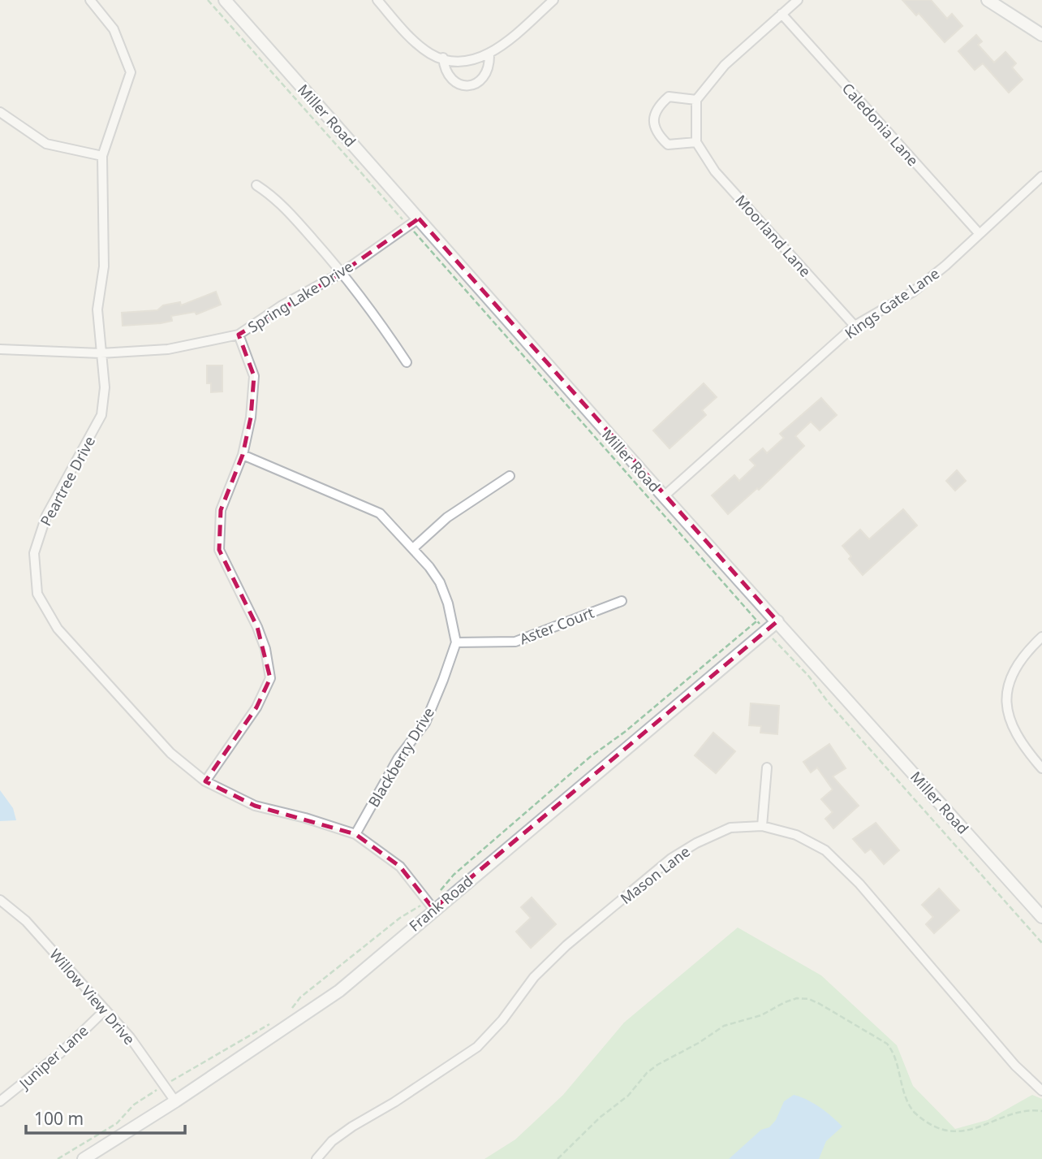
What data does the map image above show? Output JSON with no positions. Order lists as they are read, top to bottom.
{
  "streets": {
    "street": [
      "Miller Road",
      "Caledonia Lane",
      "Moorland Lane",
      "Spring Lake Drive",
      "Kings Gate Lane",
      "Peartree Drive",
      "Aster Court",
      "Blackberry Drive",
      "Mason Lane",
      "Frank Road",
      "Willow View Drive",
      "Juniper Lane"
    ]
  },
  "crossings": [
    ["Miller Road", "Spring Lake Drive"],
    ["Miller Road", "Kings Gate Lane"],
    ["Miller Road", "Frank Road"],
    ["Caledonia Lane", "Kings Gate Lane"],
    ["Moorland Lane", "Kings Gate Lane"],
    ["Spring Lake Drive", "Peartree Drive"],
    ["Peartree Drive", "Blackberry Drive"],
    ["Peartree Drive", "Frank Road"],
    ["Aster Court", "Blackberry Drive"],
    ["Frank Road", "Willow View Drive"],
    ["Willow View Drive", "Juniper Lane"]
  ],
  "scale_bar": "100 m"
}
